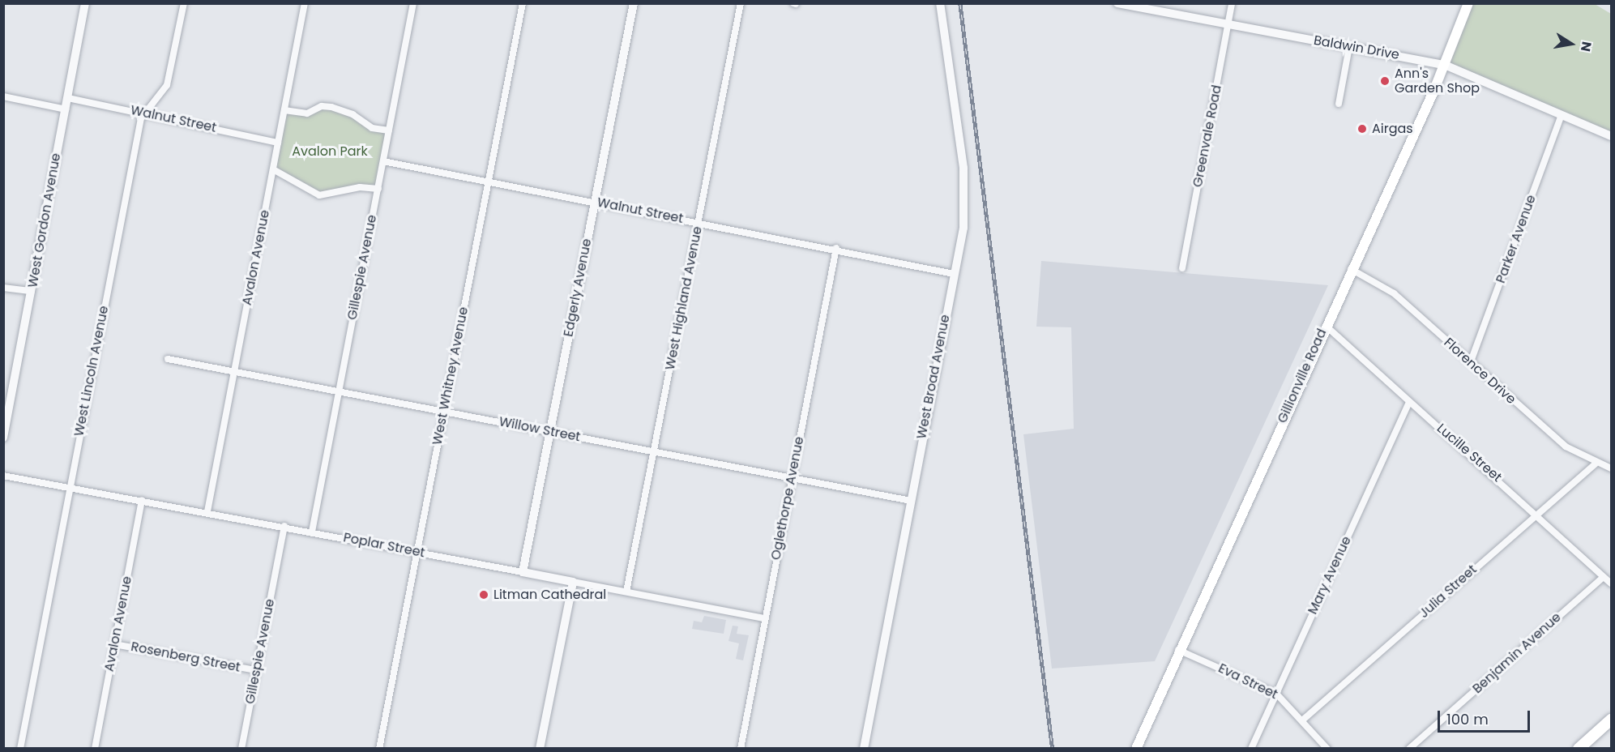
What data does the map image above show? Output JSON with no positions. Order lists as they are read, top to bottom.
{
  "streets": {
    "main road": ["Gillionville Road"],
    "street": [
      "Baldwin Drive",
      "Walnut Street",
      "Greenvale Road",
      "West Gordon Avenue",
      "Parker Avenue",
      "Avalon Avenue",
      "Gillespie Avenue",
      "Edgerly Avenue",
      "West Highland Avenue",
      "West Lincoln Avenue",
      "Florence Drive",
      "West Whitney Avenue",
      "West Broad Avenue",
      "Willow Street",
      "Lucille Street",
      "Oglethorpe Avenue",
      "Poplar Street",
      "Mary Avenue",
      "Julia Street",
      "Benjamin Avenue",
      "Rosenberg Street",
      "Eva Street"
    ]
  },
  "crossings": [
    ["Baldwin Drive", "Greenvale Road"],
    ["Baldwin Drive", "Parker Avenue"],
    ["Baldwin Drive", "Gillionville Road"],
    ["Walnut Street", "West Gordon Avenue"],
    ["Walnut Street", "Avalon Avenue"],
    ["Walnut Street", "Gillespie Avenue"],
    ["Walnut Street", "Edgerly Avenue"],
    ["Walnut Street", "West Highland Avenue"],
    ["Walnut Street", "West Lincoln Avenue"],
    ["Walnut Street", "West Whitney Avenue"],
    ["Walnut Street", "West Broad Avenue"],
    ["Walnut Street", "Oglethorpe Avenue"],
    ["Parker Avenue", "Florence Drive"],
    ["Avalon Avenue", "Willow Street"],
    ["Avalon Avenue", "Poplar Street"],
    ["Avalon Avenue", "Rosenberg Street"],
    ["Gillespie Avenue", "Willow Street"],
    ["Gillespie Avenue", "Poplar Street"],
    ["Gillespie Avenue", "Rosenberg Street"],
    ["Edgerly Avenue", "Willow Street"],
    ["Edgerly Avenue", "Poplar Street"],
    ["West Highland Avenue", "Willow Street"],
    ["West Highland Avenue", "Poplar Street"],
    ["West Lincoln Avenue", "Poplar Street"],
    ["Florence Drive", "Gillionville Road"],
    ["Florence Drive", "Julia Street"],
    ["West Whitney Avenue", "Willow Street"],
    ["West Whitney Avenue", "Poplar Street"],
    ["Gillionville Road", "Lucille Street"],
    ["Gillionville Road", "Eva Street"],
    ["West Broad Avenue", "Willow Street"],
    ["Willow Street", "Oglethorpe Avenue"],
    ["Lucille Street", "Mary Avenue"],
    ["Lucille Street", "Julia Street"],
    ["Lucille Street", "Benjamin Avenue"],
    ["Oglethorpe Avenue", "Poplar Street"],
    ["Mary Avenue", "Eva Street"],
    ["Julia Street", "Eva Street"]
  ],
  "parks": ["Avalon Park"],
  "places": ["Ann's Garden Shop", "Airgas", "Litman Cathedral"],
  "scale_bar": "100 m",
  "north": "right"
}
